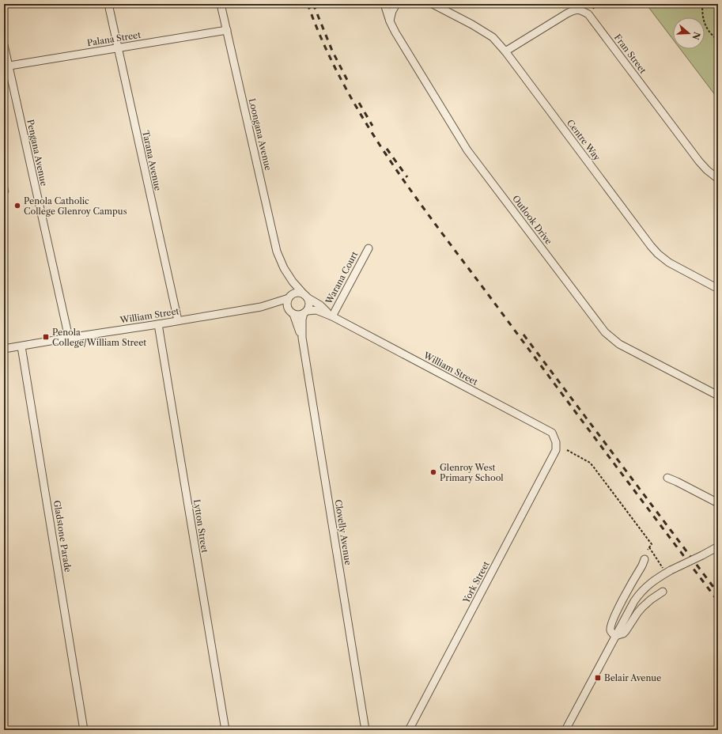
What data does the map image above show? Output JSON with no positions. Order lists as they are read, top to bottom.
{
  "streets": {
    "street": [
      "Palana Street",
      "Fran Street",
      "Loongana Avenue",
      "Centre Way",
      "Pengana Avenue",
      "Tarana Avenue",
      "Outlook Drive",
      "Warana Court",
      "William Street",
      "Lytton Street",
      "Clovelly Avenue",
      "Gladstone Parade",
      "York Street"
    ]
  },
  "crossings": [
    ["Palana Street", "Loongana Avenue"],
    ["Palana Street", "Pengana Avenue"],
    ["Palana Street", "Tarana Avenue"],
    ["Fran Street", "Centre Way"],
    ["Loongana Avenue", "William Street"],
    ["Loongana Avenue", "Clovelly Avenue"],
    ["Pengana Avenue", "William Street"],
    ["Tarana Avenue", "William Street"],
    ["Warana Court", "William Street"],
    ["William Street", "Lytton Street"],
    ["William Street", "Clovelly Avenue"],
    ["William Street", "Gladstone Parade"],
    ["William Street", "York Street"]
  ],
  "places": {
    "other": ["Penola Catholic College Glenroy Campus", "Glenroy West Primary School"],
    "transit": ["Penola College/William Street", "Belair Avenue"]
  },
  "north": "right"
}
